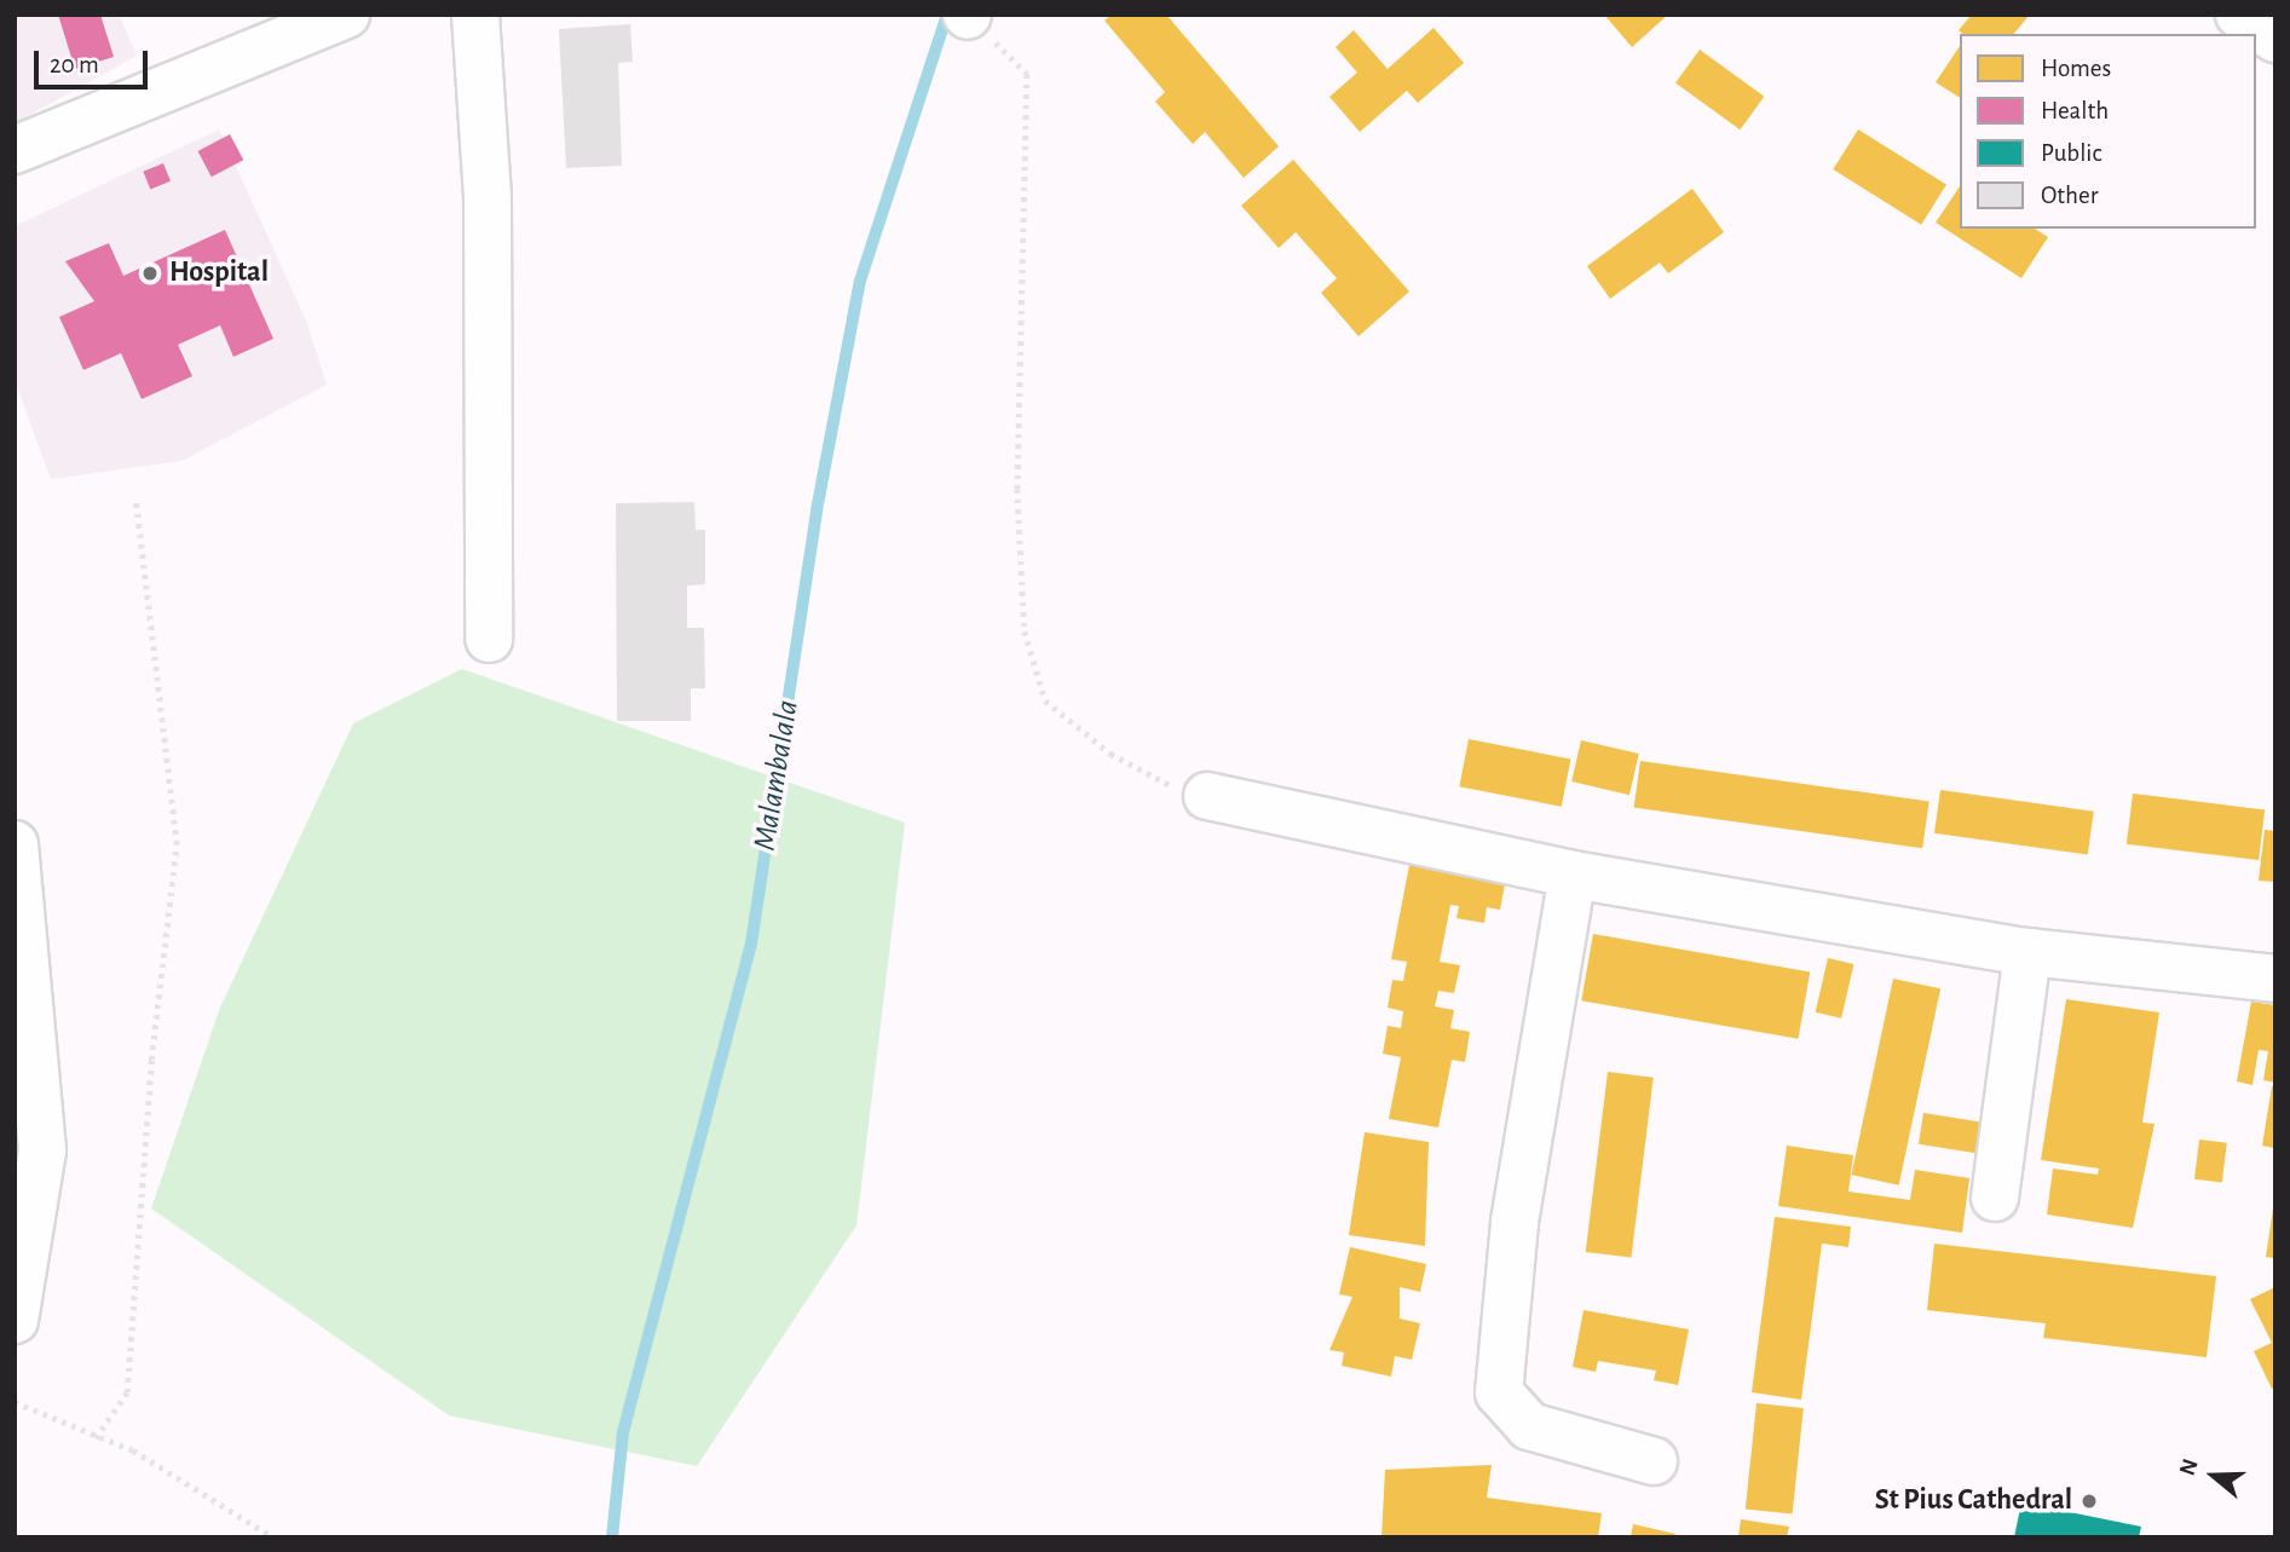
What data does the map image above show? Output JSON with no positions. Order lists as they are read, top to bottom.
{
  "water": ["Malambalala"],
  "places": ["Hospital", "St Pius Cathedral"],
  "legend": [
    "Homes",
    "Health",
    "Public",
    "Other"
  ],
  "scale_bar": "20 m",
  "north": "left"
}
